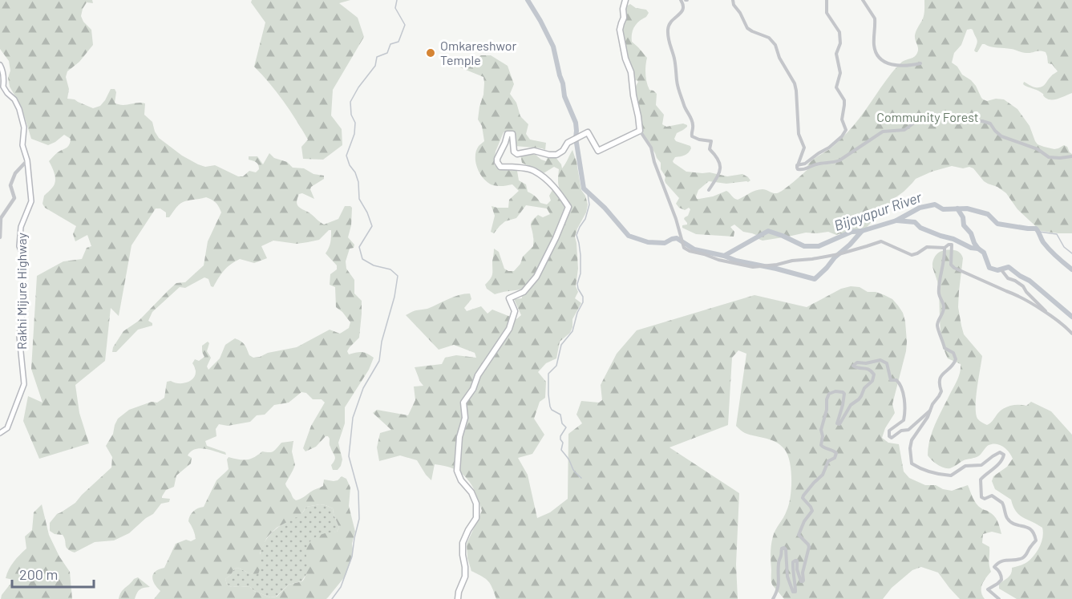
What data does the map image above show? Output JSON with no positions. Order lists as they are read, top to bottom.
{
  "streets": {
    "main road": ["Rakhi Mijure Highway"]
  },
  "water": ["Bijayapur River"],
  "parks": ["Community Forest"],
  "places": ["Omkareshwor Temple"],
  "scale_bar": "200 m"
}
